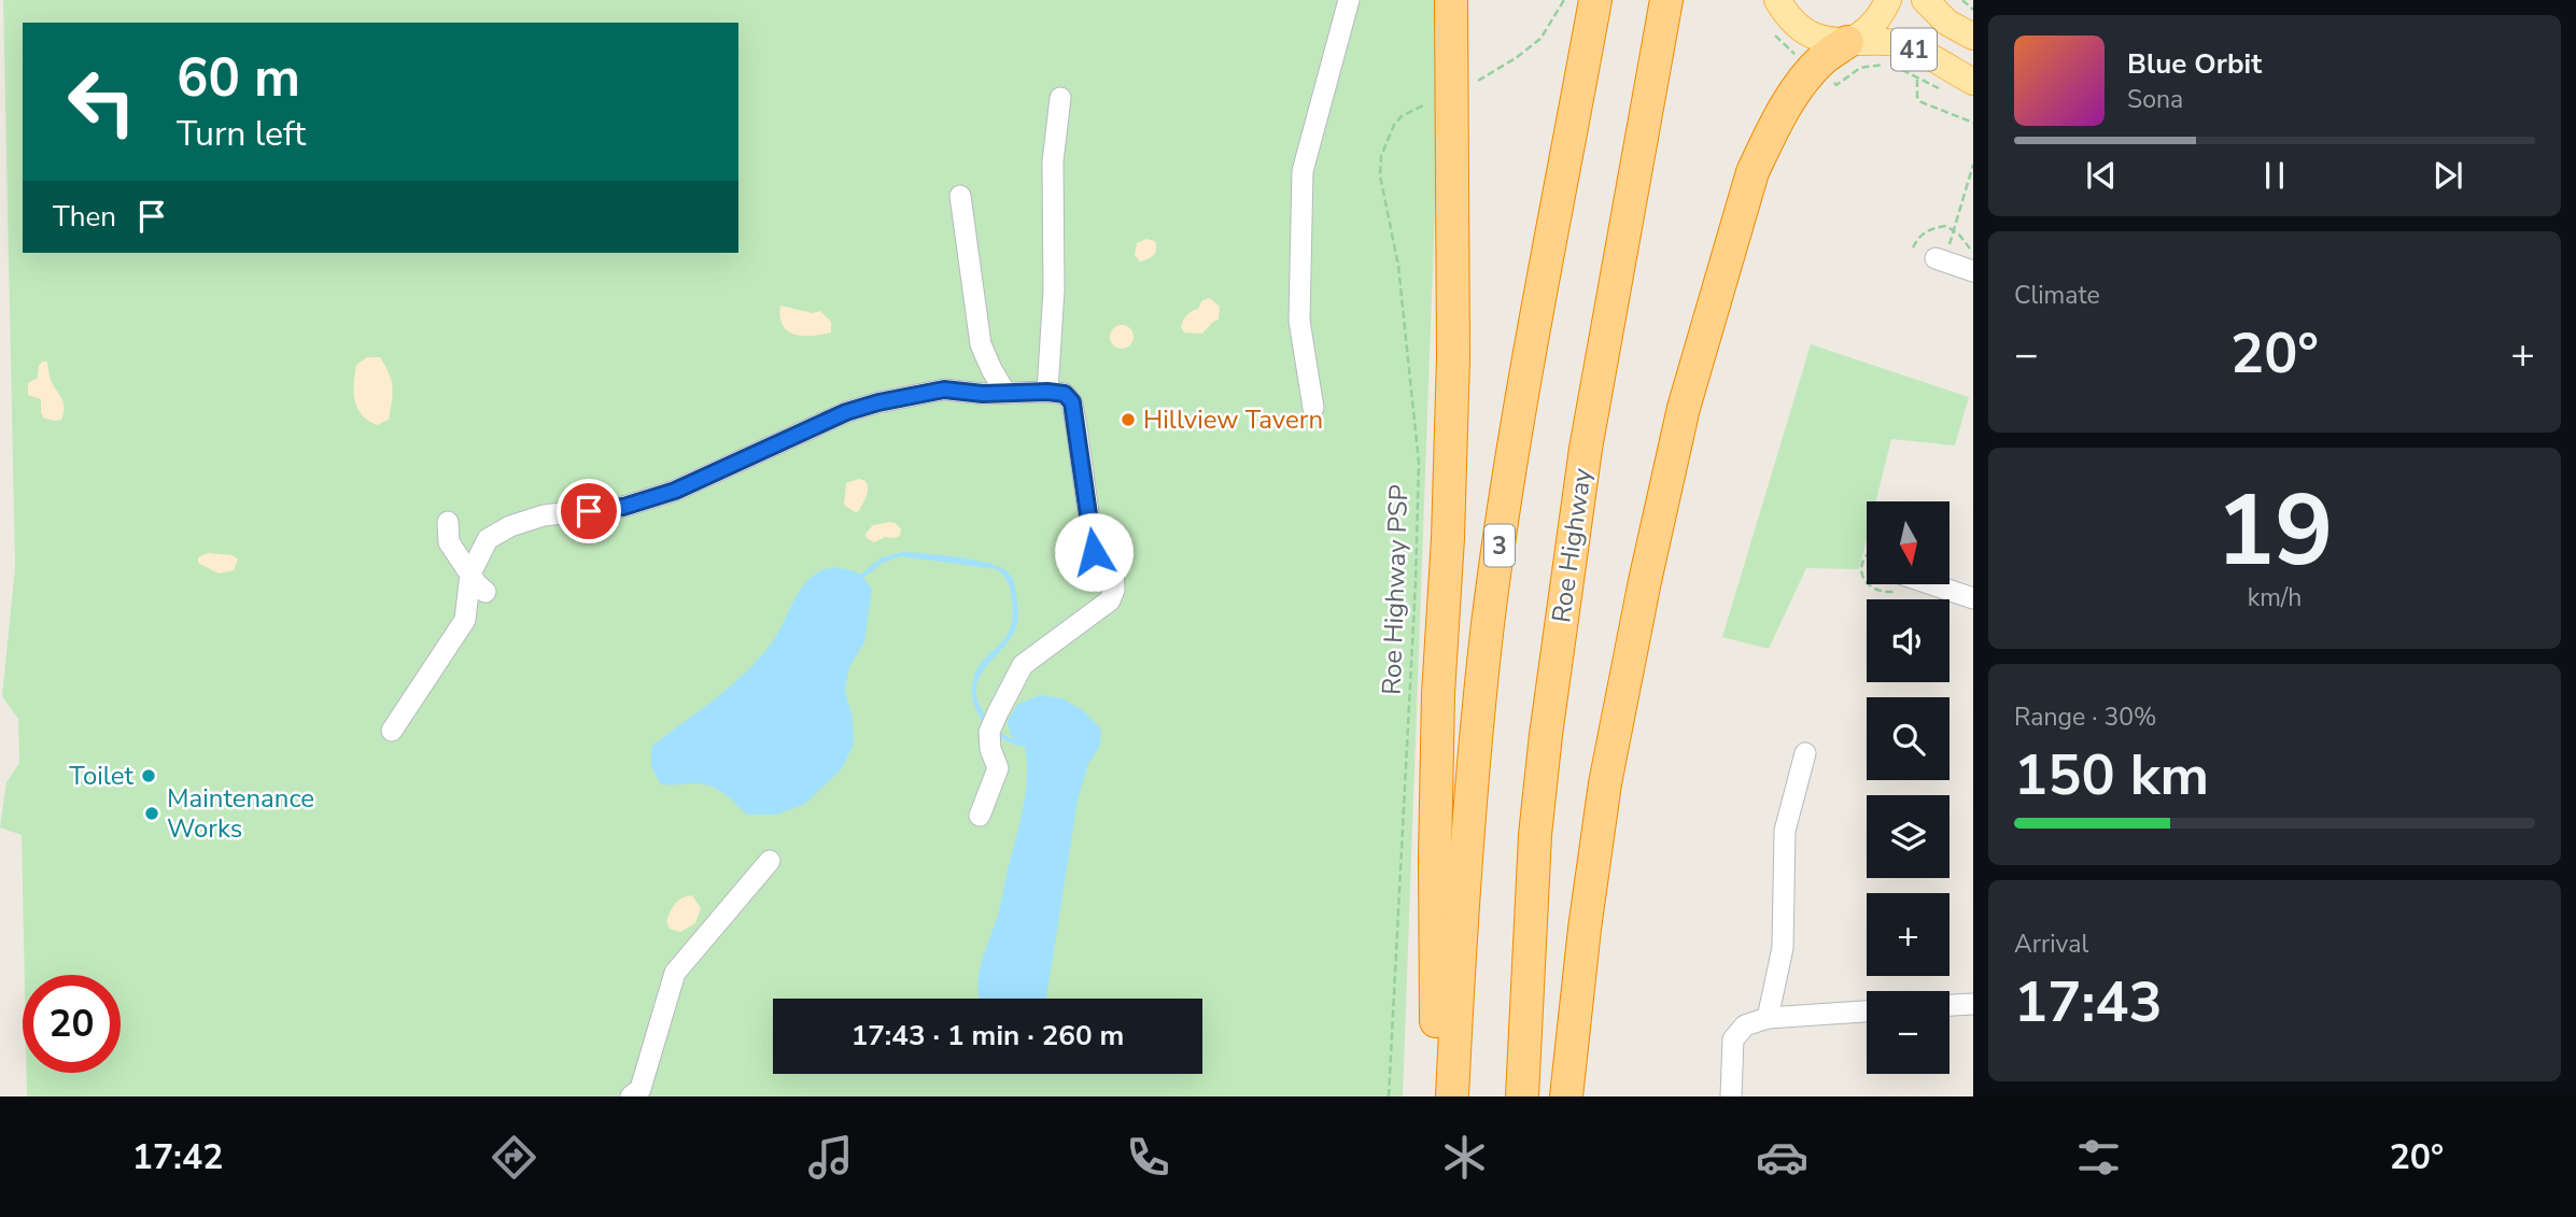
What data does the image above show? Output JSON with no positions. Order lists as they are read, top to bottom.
{
  "streets": {
    "highway": ["3", "Roe Highway"],
    "main road": ["41"],
    "path": ["Roe Highway PSP"]
  },
  "places": ["Hillview Tavern", "Toilet", "Maintenance Works"],
  "north": "bottom",
  "page": {
    "turn": ["60 m", "Turn left"],
    "song": ["Blue Orbit", "Sona"],
    "then": "Then",
    "tile": [
      "Climate",
      ["19", "km/h"],
      ["Range · 30%", "150 km"],
      ["Arrival", "17:43"]
    ],
    "heat": ["−", "20°", "+"],
    "map_buttons": ["+", "−"],
    "limit": "20",
    "trip": "17:43 · 1 min · 260 m",
    "tabs": ["17:42", "20°"]
  }
}
